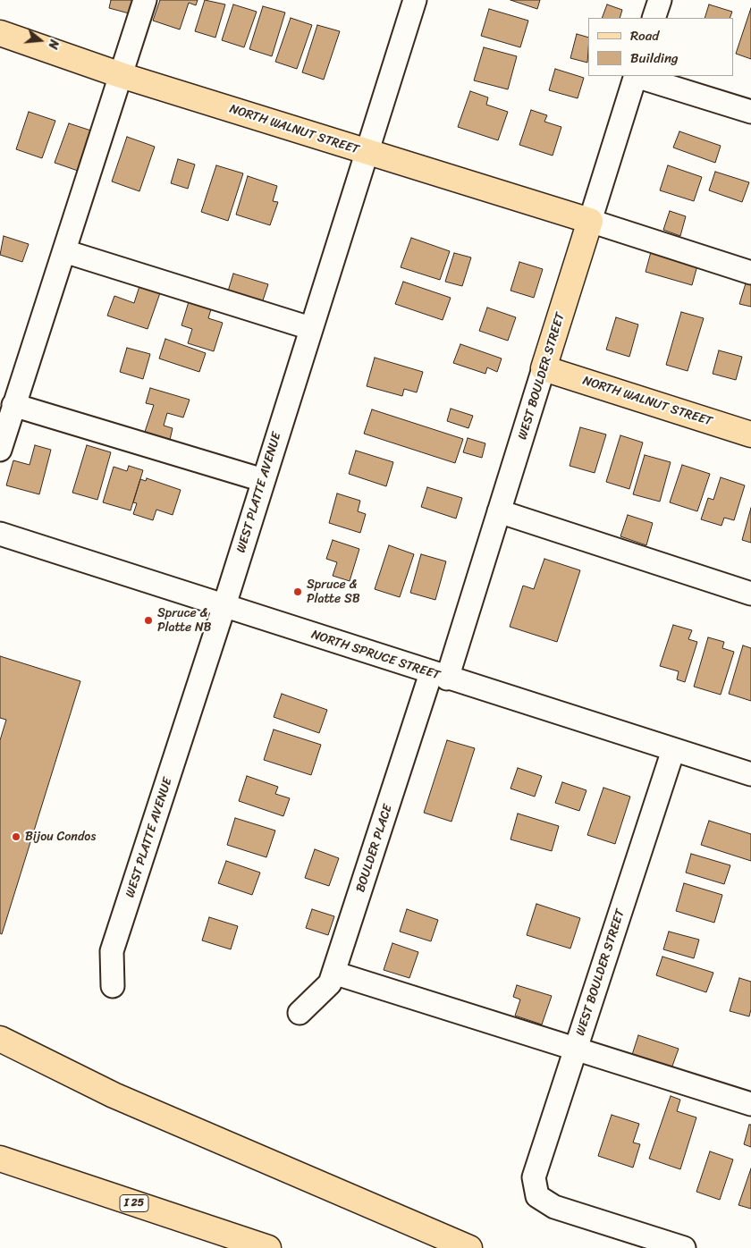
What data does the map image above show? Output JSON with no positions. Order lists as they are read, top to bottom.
{
  "streets": {
    "main road": ["NORTH WALNUT STREET", "WEST BOULDER STREET", "I 25"],
    "street": ["WEST PLATTE AVENUE", "NORTH SPRUCE STREET", "BOULDER PLACE"]
  },
  "crossings": [
    ["NORTH WALNUT STREET", "WEST BOULDER STREET"],
    ["NORTH WALNUT STREET", "WEST PLATTE AVENUE"],
    ["WEST BOULDER STREET", "NORTH SPRUCE STREET"],
    ["WEST BOULDER STREET", "BOULDER PLACE"],
    ["WEST PLATTE AVENUE", "NORTH SPRUCE STREET"],
    ["NORTH SPRUCE STREET", "BOULDER PLACE"]
  ],
  "places": ["Spruce & Platte SB", "Spruce & Platte NB", "Bijou Condos"],
  "legend": ["Road", "Building"],
  "north": "right"
}
